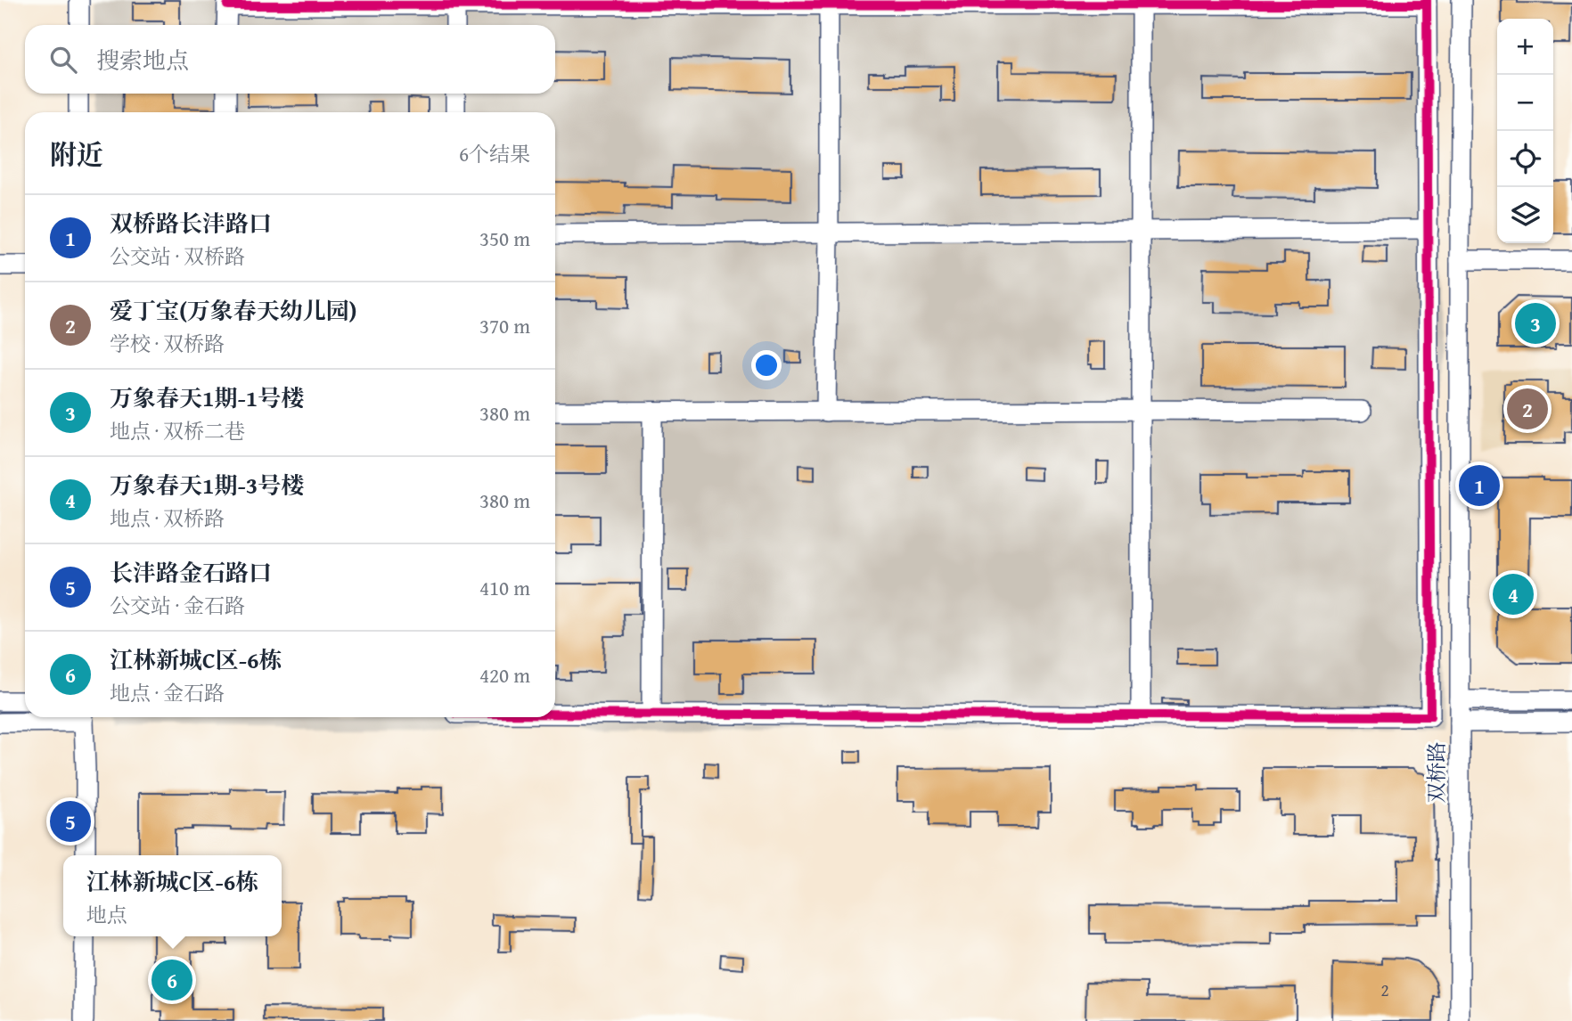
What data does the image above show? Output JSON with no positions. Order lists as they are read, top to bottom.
{
  "streets": {
    "street": ["双桥路"]
  },
  "house_numbers": ["2"],
  "page": {
    "map_buttons": ["+", "−"],
    "search": "搜索地点",
    "heading": ["附近", "6个结果"],
    "list": [
      {
        "mark": "1",
        "name": "双桥路长沣路口",
        "note": "公交站 · 双桥路",
        "value": "350 m"
      },
      {
        "mark": "2",
        "name": "爱丁宝(万象春天幼儿园)",
        "note": "学校 · 双桥路",
        "value": "370 m"
      },
      {
        "mark": "3",
        "name": "万象春天1期-1号楼",
        "note": "地点 · 双桥二巷",
        "value": "380 m"
      },
      {
        "mark": "4",
        "name": "万象春天1期-3号楼",
        "note": "地点 · 双桥路",
        "value": "380 m"
      },
      {
        "mark": "5",
        "name": "长沣路金石路口",
        "note": "公交站 · 金石路",
        "value": "410 m"
      },
      {
        "mark": "6",
        "name": "江林新城C区-6栋",
        "note": "地点 · 金石路",
        "value": "420 m"
      }
    ],
    "pins": [
      "3",
      "2",
      "1",
      "4",
      "5",
      "6"
    ],
    "popup": ["江林新城C区-6栋", "地点"]
  }
}
